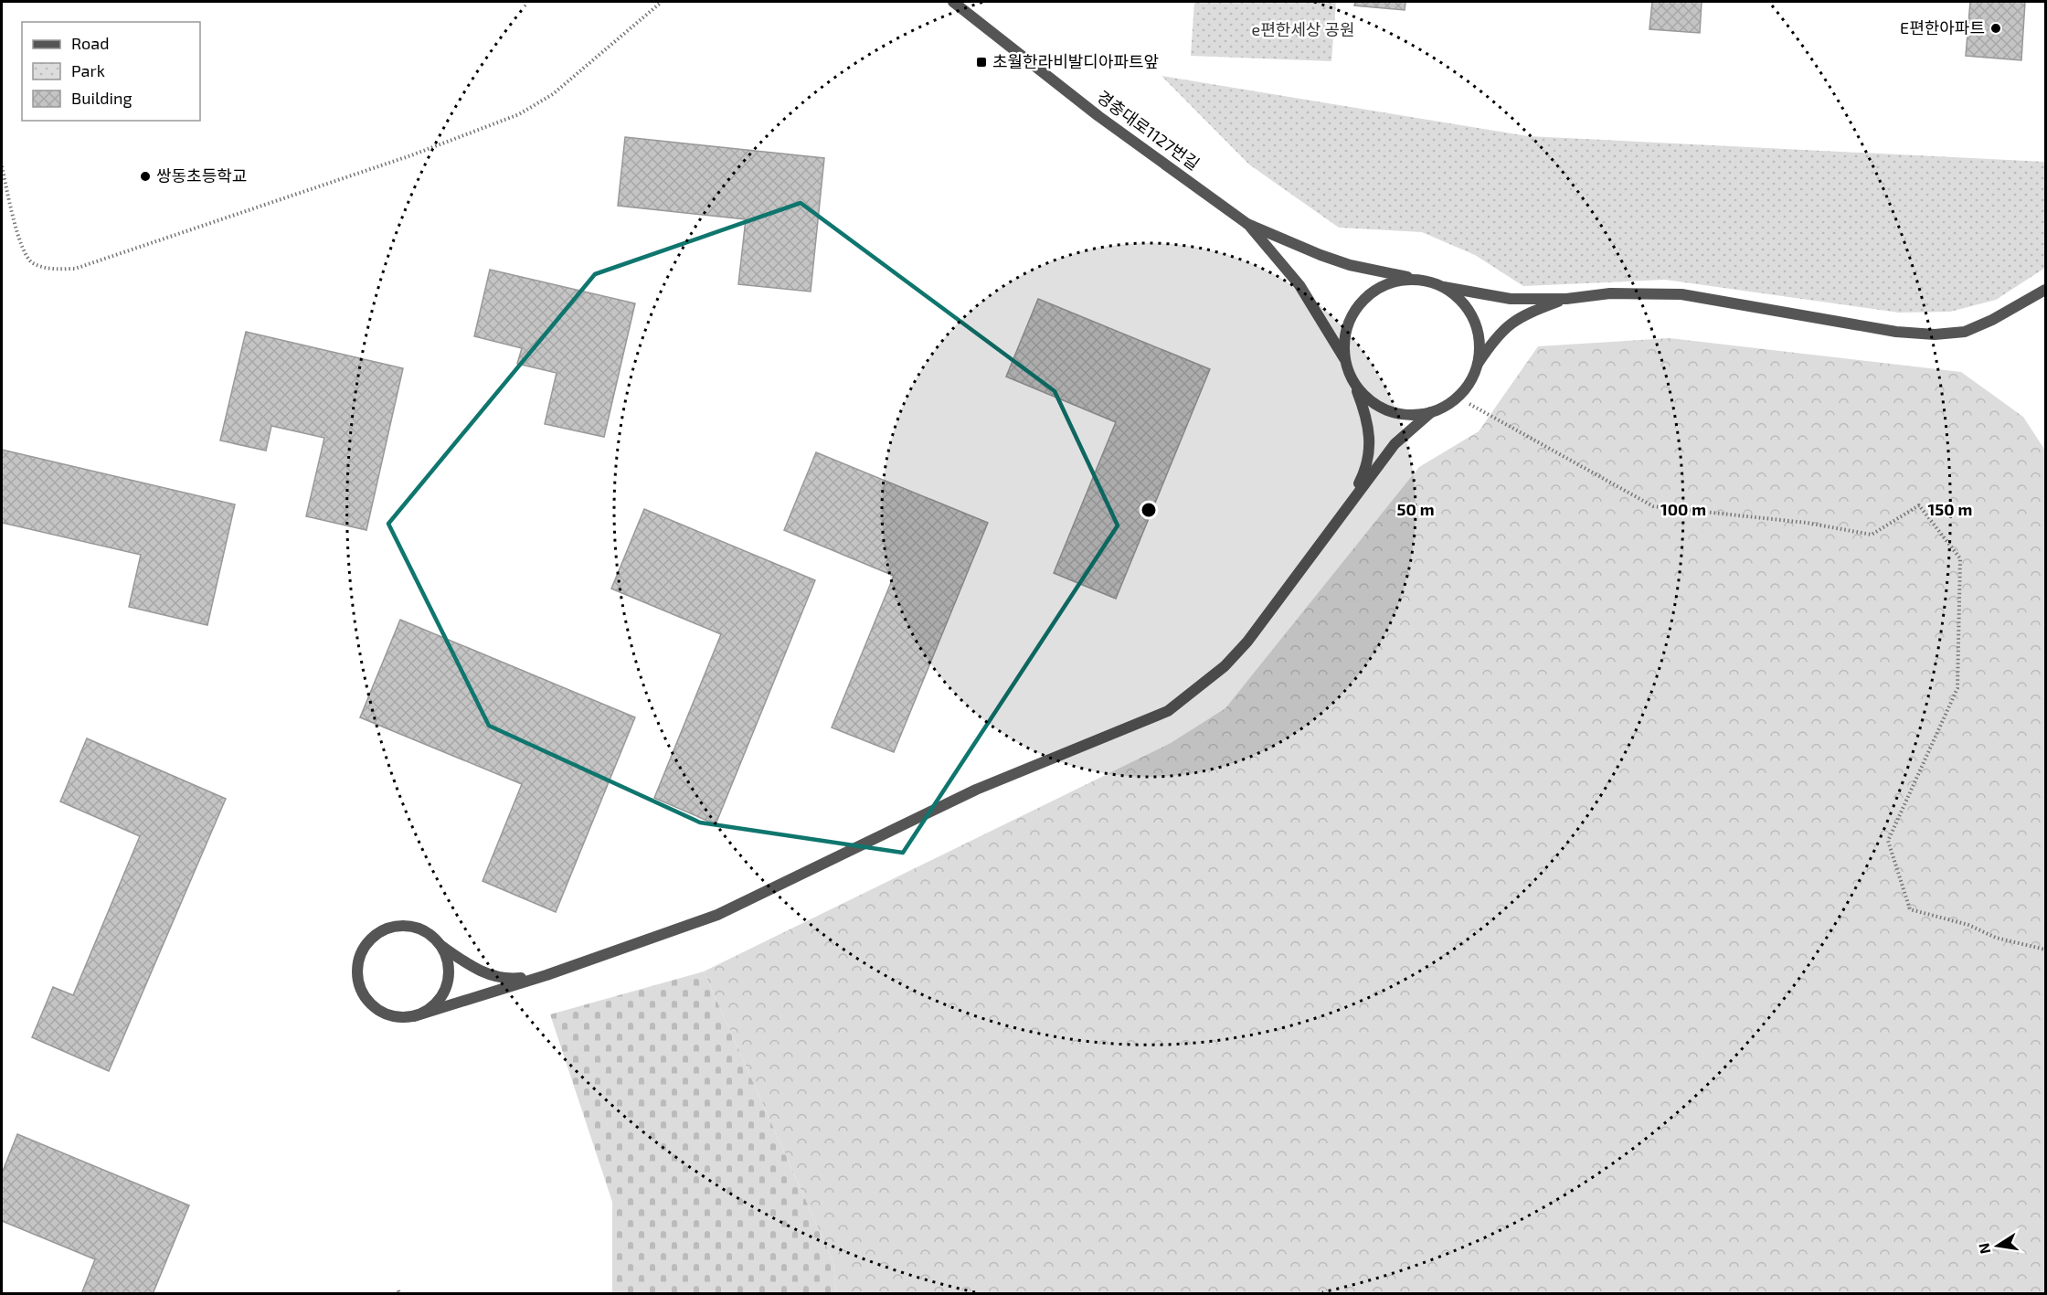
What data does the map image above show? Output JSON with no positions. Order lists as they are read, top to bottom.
{
  "streets": {
    "street": ["경충대로1127번길"]
  },
  "parks": ["e편한세상 공원"],
  "places": {
    "other": ["E편한아파트", "쌍동초등학교"],
    "transit": ["초월한라비발디아파트앞"]
  },
  "legend": ["Road", "Park", "Building"],
  "north": "left",
  "rings": ["50 m", "100 m", "150 m"]
}
